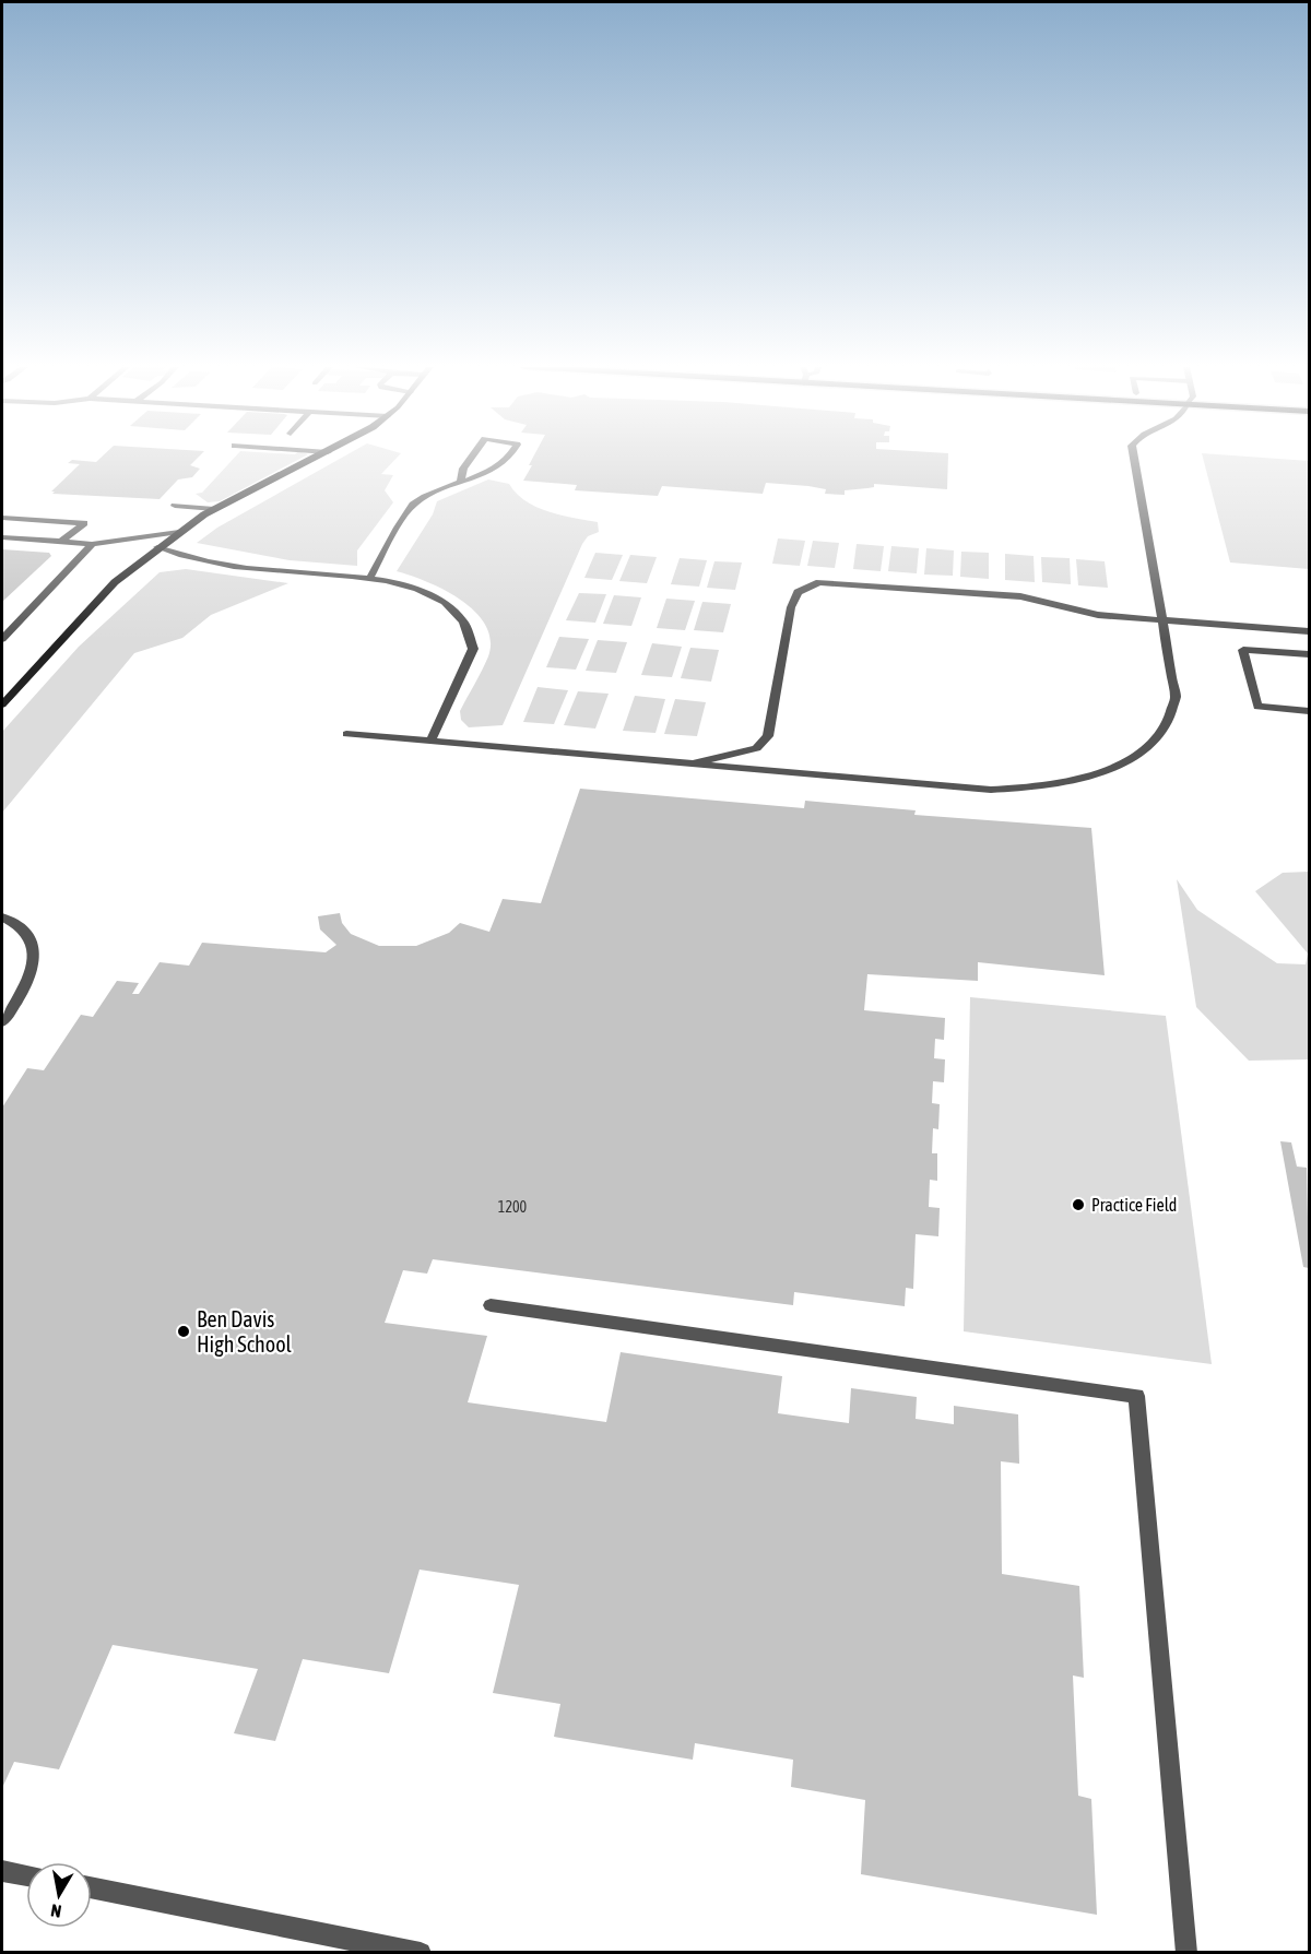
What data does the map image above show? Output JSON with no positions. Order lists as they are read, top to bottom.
{
  "places": ["Practice Field", "Ben Davis High School"],
  "house_numbers": ["1200"],
  "north": "bottom"
}
